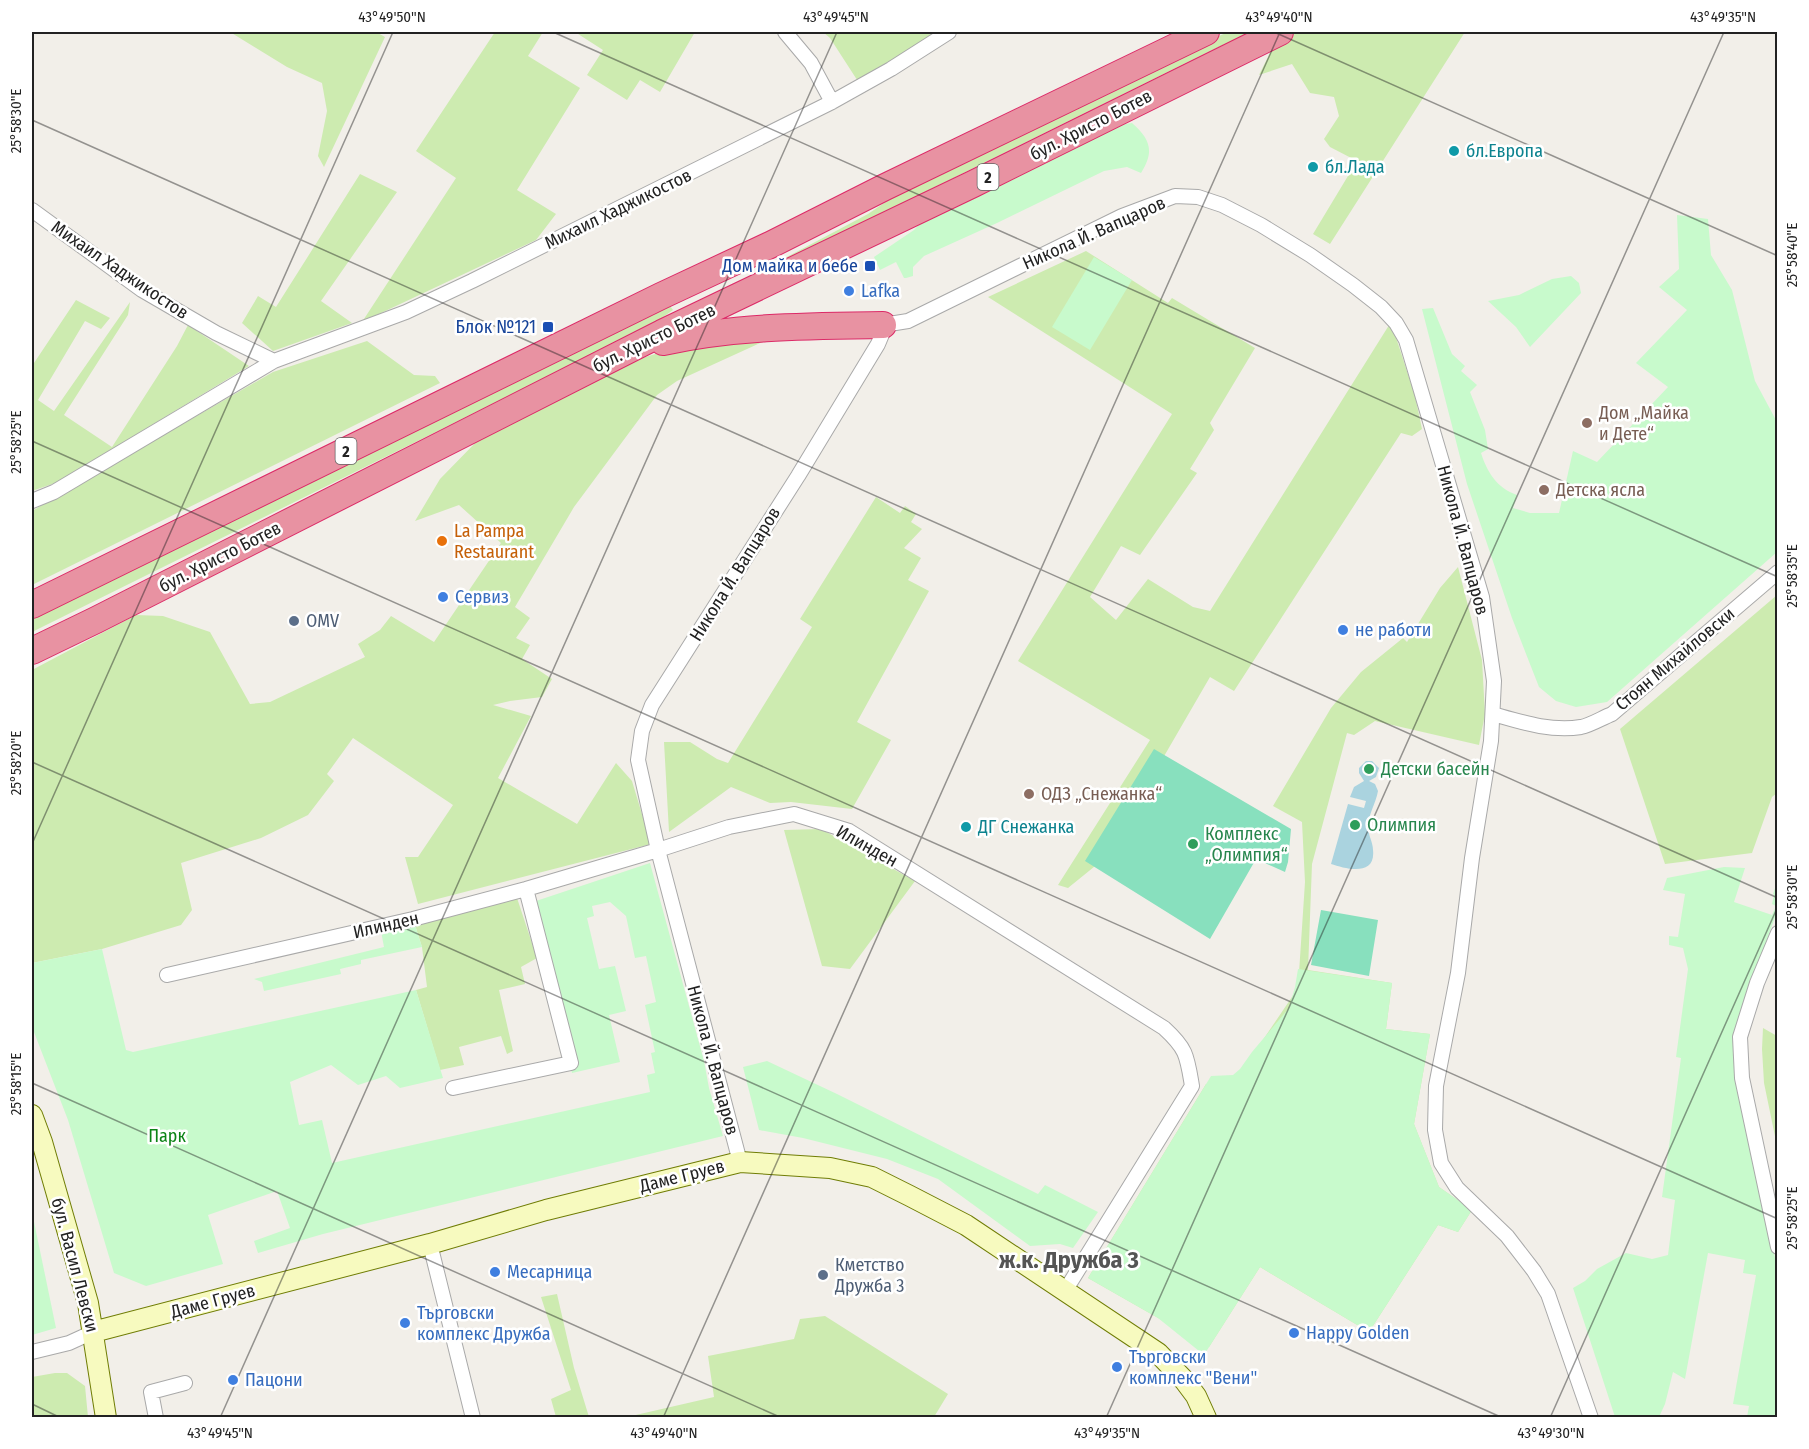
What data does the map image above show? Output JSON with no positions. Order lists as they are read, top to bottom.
{
  "streets": {
    "highway": ["бул. Христо Ботев", "2"],
    "main road": ["Даме Груев", "бул. Васил Левски"],
    "street": [
      "Михаил Хаджикостов",
      "Никола Й. Вапцаров",
      "Стоян Михайловски",
      "Илинден"
    ]
  },
  "crossings": [
    ["Никола Й. Вапцаров", "Стоян Михайловски"],
    ["Никола Й. Вапцаров", "Илинден"],
    ["Никола Й. Вапцаров", "Даме Груев"],
    ["Илинден", "Даме Груев"],
    ["Даме Груев", "бул. Васил Левски"]
  ],
  "districts": ["ж.к. Дружба 3"],
  "parks": ["Парк"],
  "places": {
    "other": [
      "бл.Европа",
      "бл.Лада",
      "Lafka",
      "Дом „Майка и Дете“",
      "Детска ясла",
      "La Pampa Restaurant",
      "Сервиз",
      "OMV",
      "не работи",
      "Детски басейн",
      "ОДЗ „Снежанка“",
      "Олимпия",
      "ДГ Снежанка",
      "Комплекс „Олимпия“",
      "Месарница",
      "Кметство Дружба 3",
      "Търговски комплекс Дружба",
      "Happy Golden",
      "Търговски комплекс \"Вени\"",
      "Пацони"
    ],
    "transit": ["Дом майка и бебе", "Блок №121"]
  },
  "coordinates": [
    "43°49'50\"N",
    "43°49'45\"N",
    "43°49'40\"N",
    "43°49'35\"N",
    "25°58'30\"E",
    "25°58'40\"E",
    "25°58'25\"E",
    "25°58'35\"E",
    "25°58'20\"E",
    "25°58'15\"E",
    "43°49'30\"N"
  ]
}
